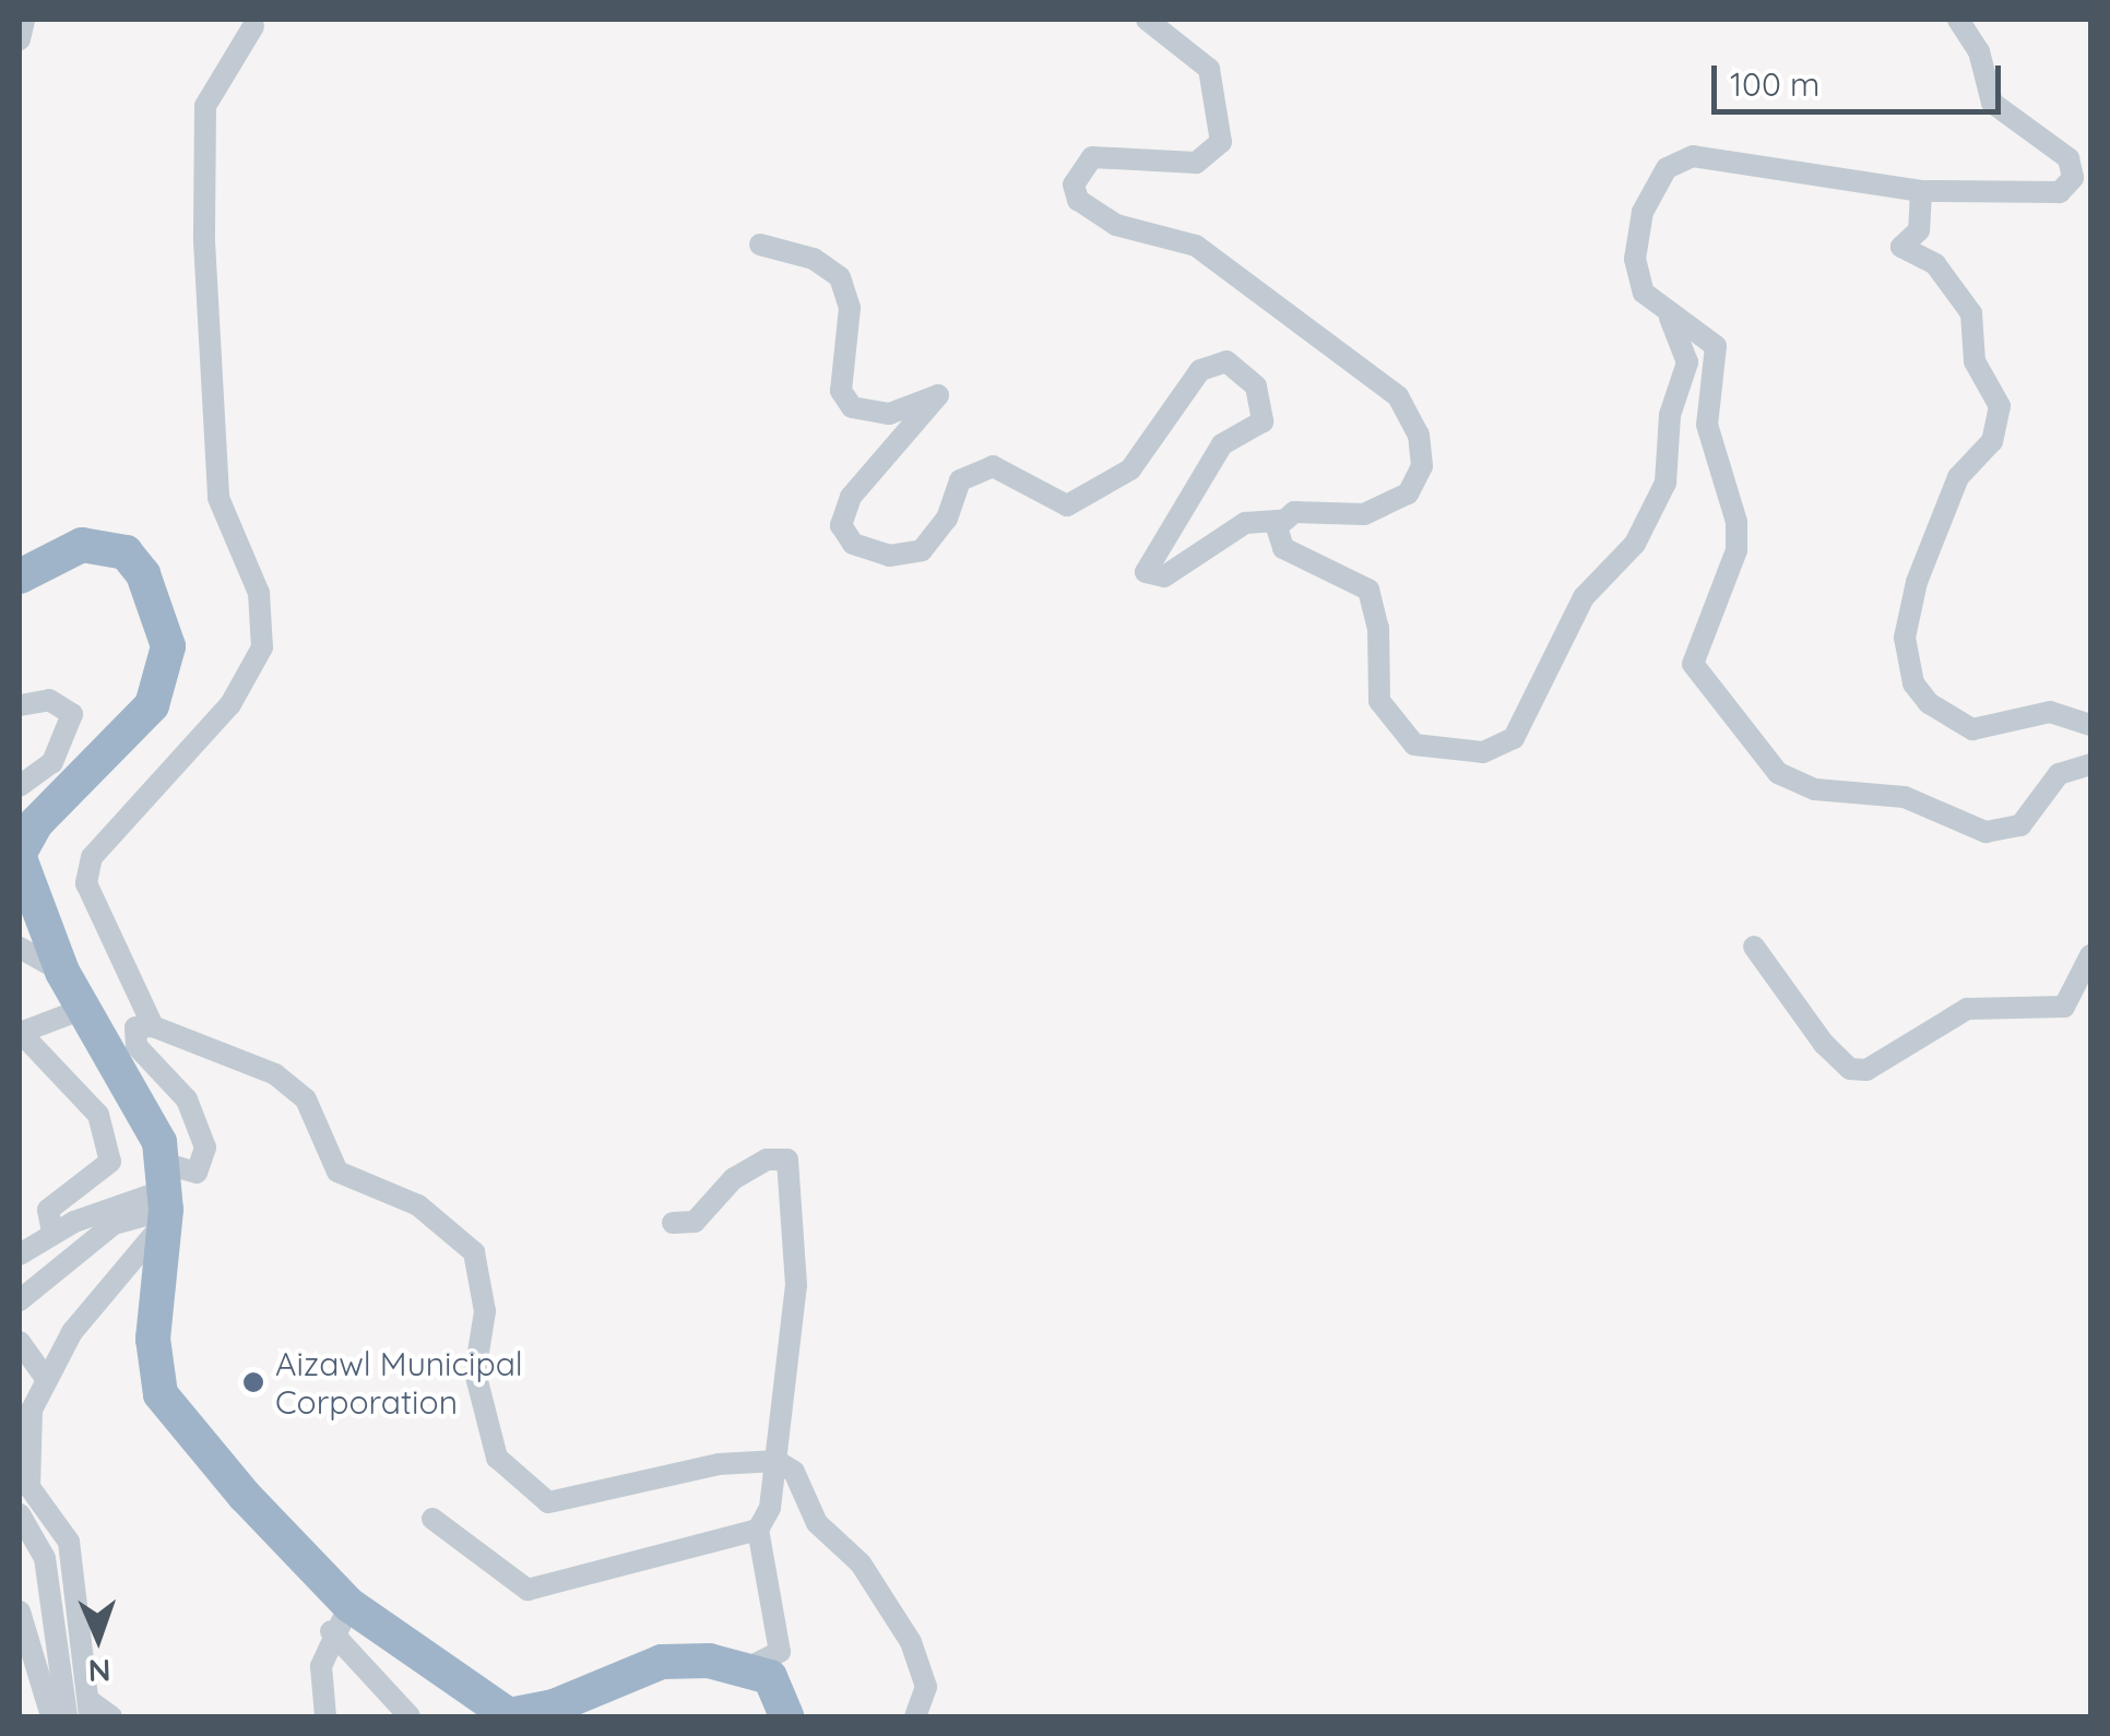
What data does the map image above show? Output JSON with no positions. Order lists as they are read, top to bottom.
{
  "places": ["Aizawl Municipal Corporation"],
  "scale_bar": "100 m",
  "north": "bottom"
}
